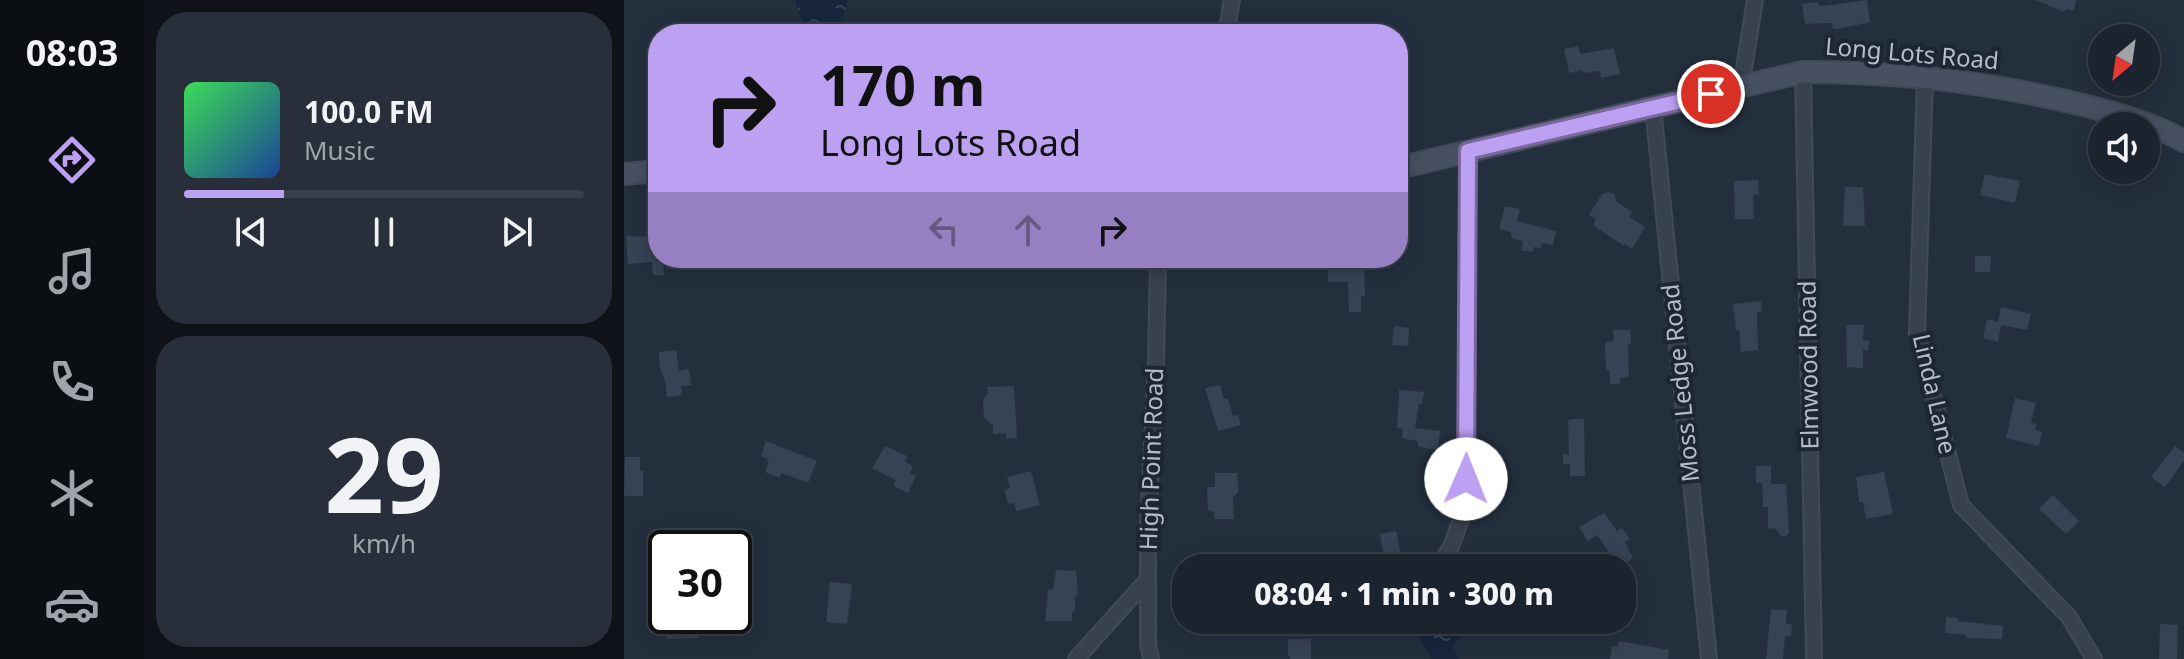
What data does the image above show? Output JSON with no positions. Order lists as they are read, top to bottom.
{
  "streets": {
    "main road": ["Long Lots Road"],
    "street": [
      "Elmwood Road",
      "Moss Ledge Road",
      "Linda Lane",
      "High Point Road"
    ]
  },
  "crossings": [
    ["Long Lots Road", "Elmwood Road"],
    ["Long Lots Road", "Moss Ledge Road"],
    ["Long Lots Road", "Linda Lane"]
  ],
  "north": "bottom left",
  "page": {
    "tabs": "08:03",
    "turn": ["170 m", "Long Lots Road"],
    "song": ["100.0 FM", "Music"],
    "tile": ["29", "km/h"],
    "limit": "30",
    "trip": "08:04 · 1 min · 300 m"
  }
}
